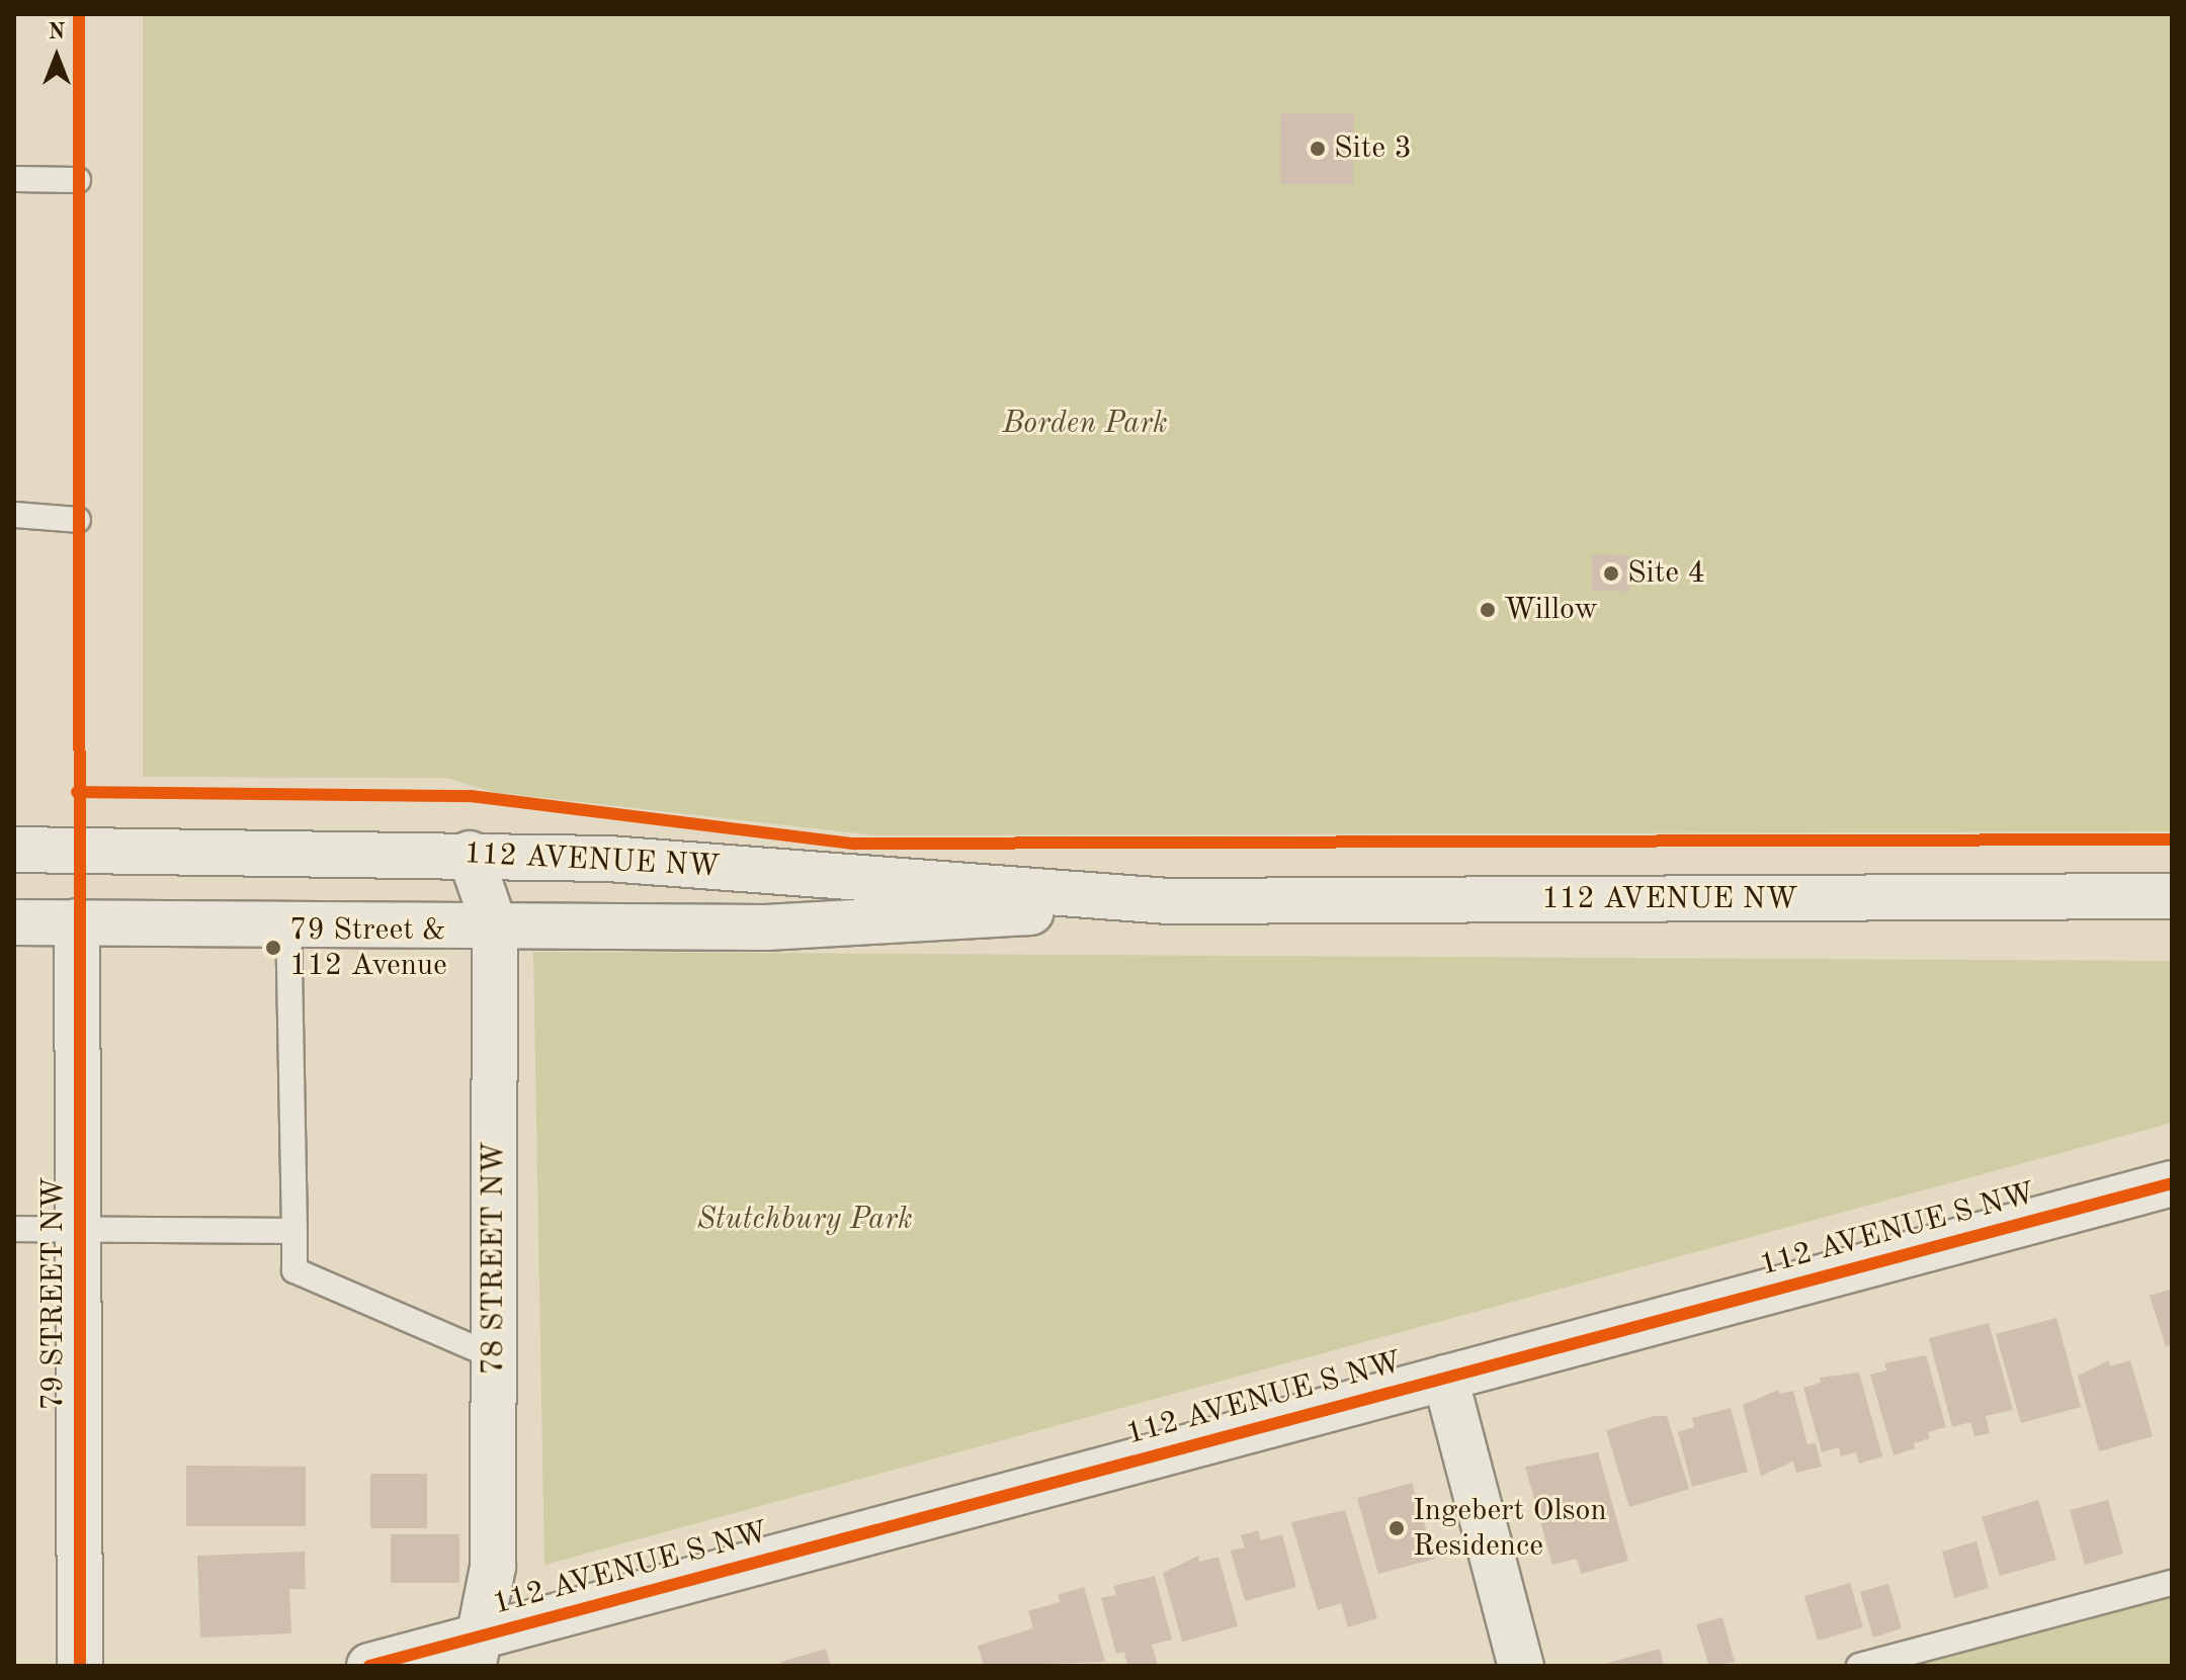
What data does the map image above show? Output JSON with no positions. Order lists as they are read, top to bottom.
{
  "streets": {
    "street": [
      "112 AVENUE NW",
      "112 AVENUE S NW",
      "78 STREET NW",
      "79 STREET NW"
    ]
  },
  "crossings": [
    ["112 AVENUE NW", "78 STREET NW"],
    ["112 AVENUE NW", "79 STREET NW"],
    ["112 AVENUE S NW", "78 STREET NW"]
  ],
  "parks": ["Borden Park", "Stutchbury Park"],
  "places": [
    "Site 3",
    "Site 4",
    "Willow",
    "79 Street & 112 Avenue",
    "Ingebert Olson Residence"
  ],
  "north": "top"
}
